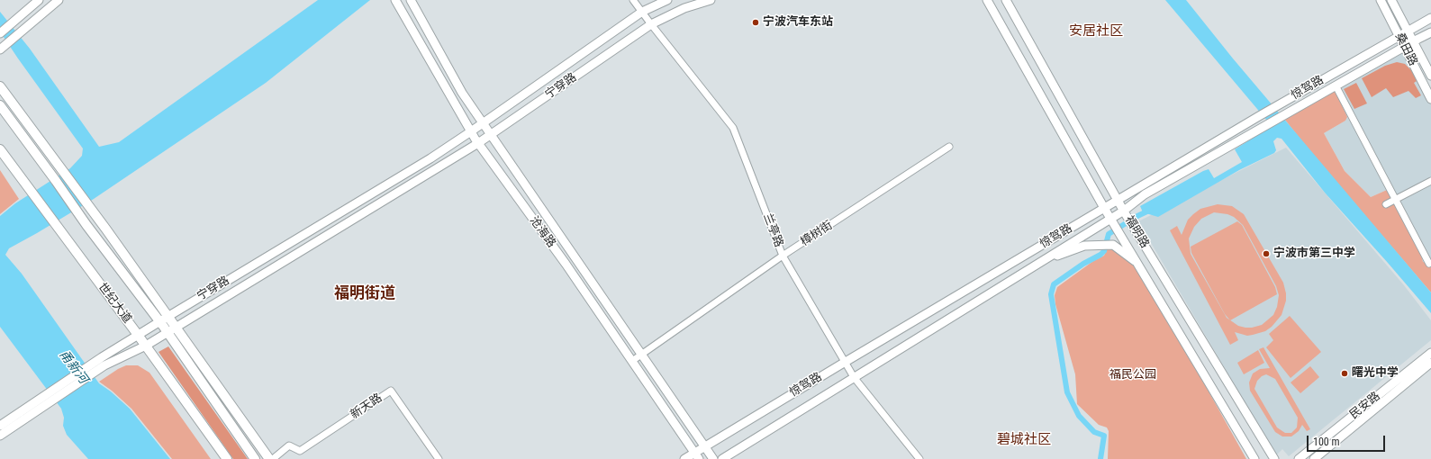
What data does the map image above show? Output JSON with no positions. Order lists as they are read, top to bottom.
{
  "streets": {
    "highway": ["世纪大道"],
    "main road": [
      "桑田路",
      "宁穿路",
      "惊驾路",
      "沧海路",
      "福明路",
      "民安路"
    ],
    "street": ["兰亭路", "樟树街", "新天路"]
  },
  "crossings": [
    ["桑田路", "惊驾路"],
    ["宁穿路", "兰亭路"],
    ["宁穿路", "沧海路"],
    ["宁穿路", "世纪大道"],
    ["惊驾路", "兰亭路"],
    ["惊驾路", "沧海路"],
    ["惊驾路", "福明路"],
    ["兰亭路", "樟树街"],
    ["沧海路", "樟树街"]
  ],
  "districts": ["安居社区", "福明街道", "碧城社区"],
  "water": ["甬新河"],
  "parks": ["福民公园"],
  "places": ["宁波汽车东站", "宁波市第三中学", "曙光中学"],
  "scale_bar": "100 m"
}
